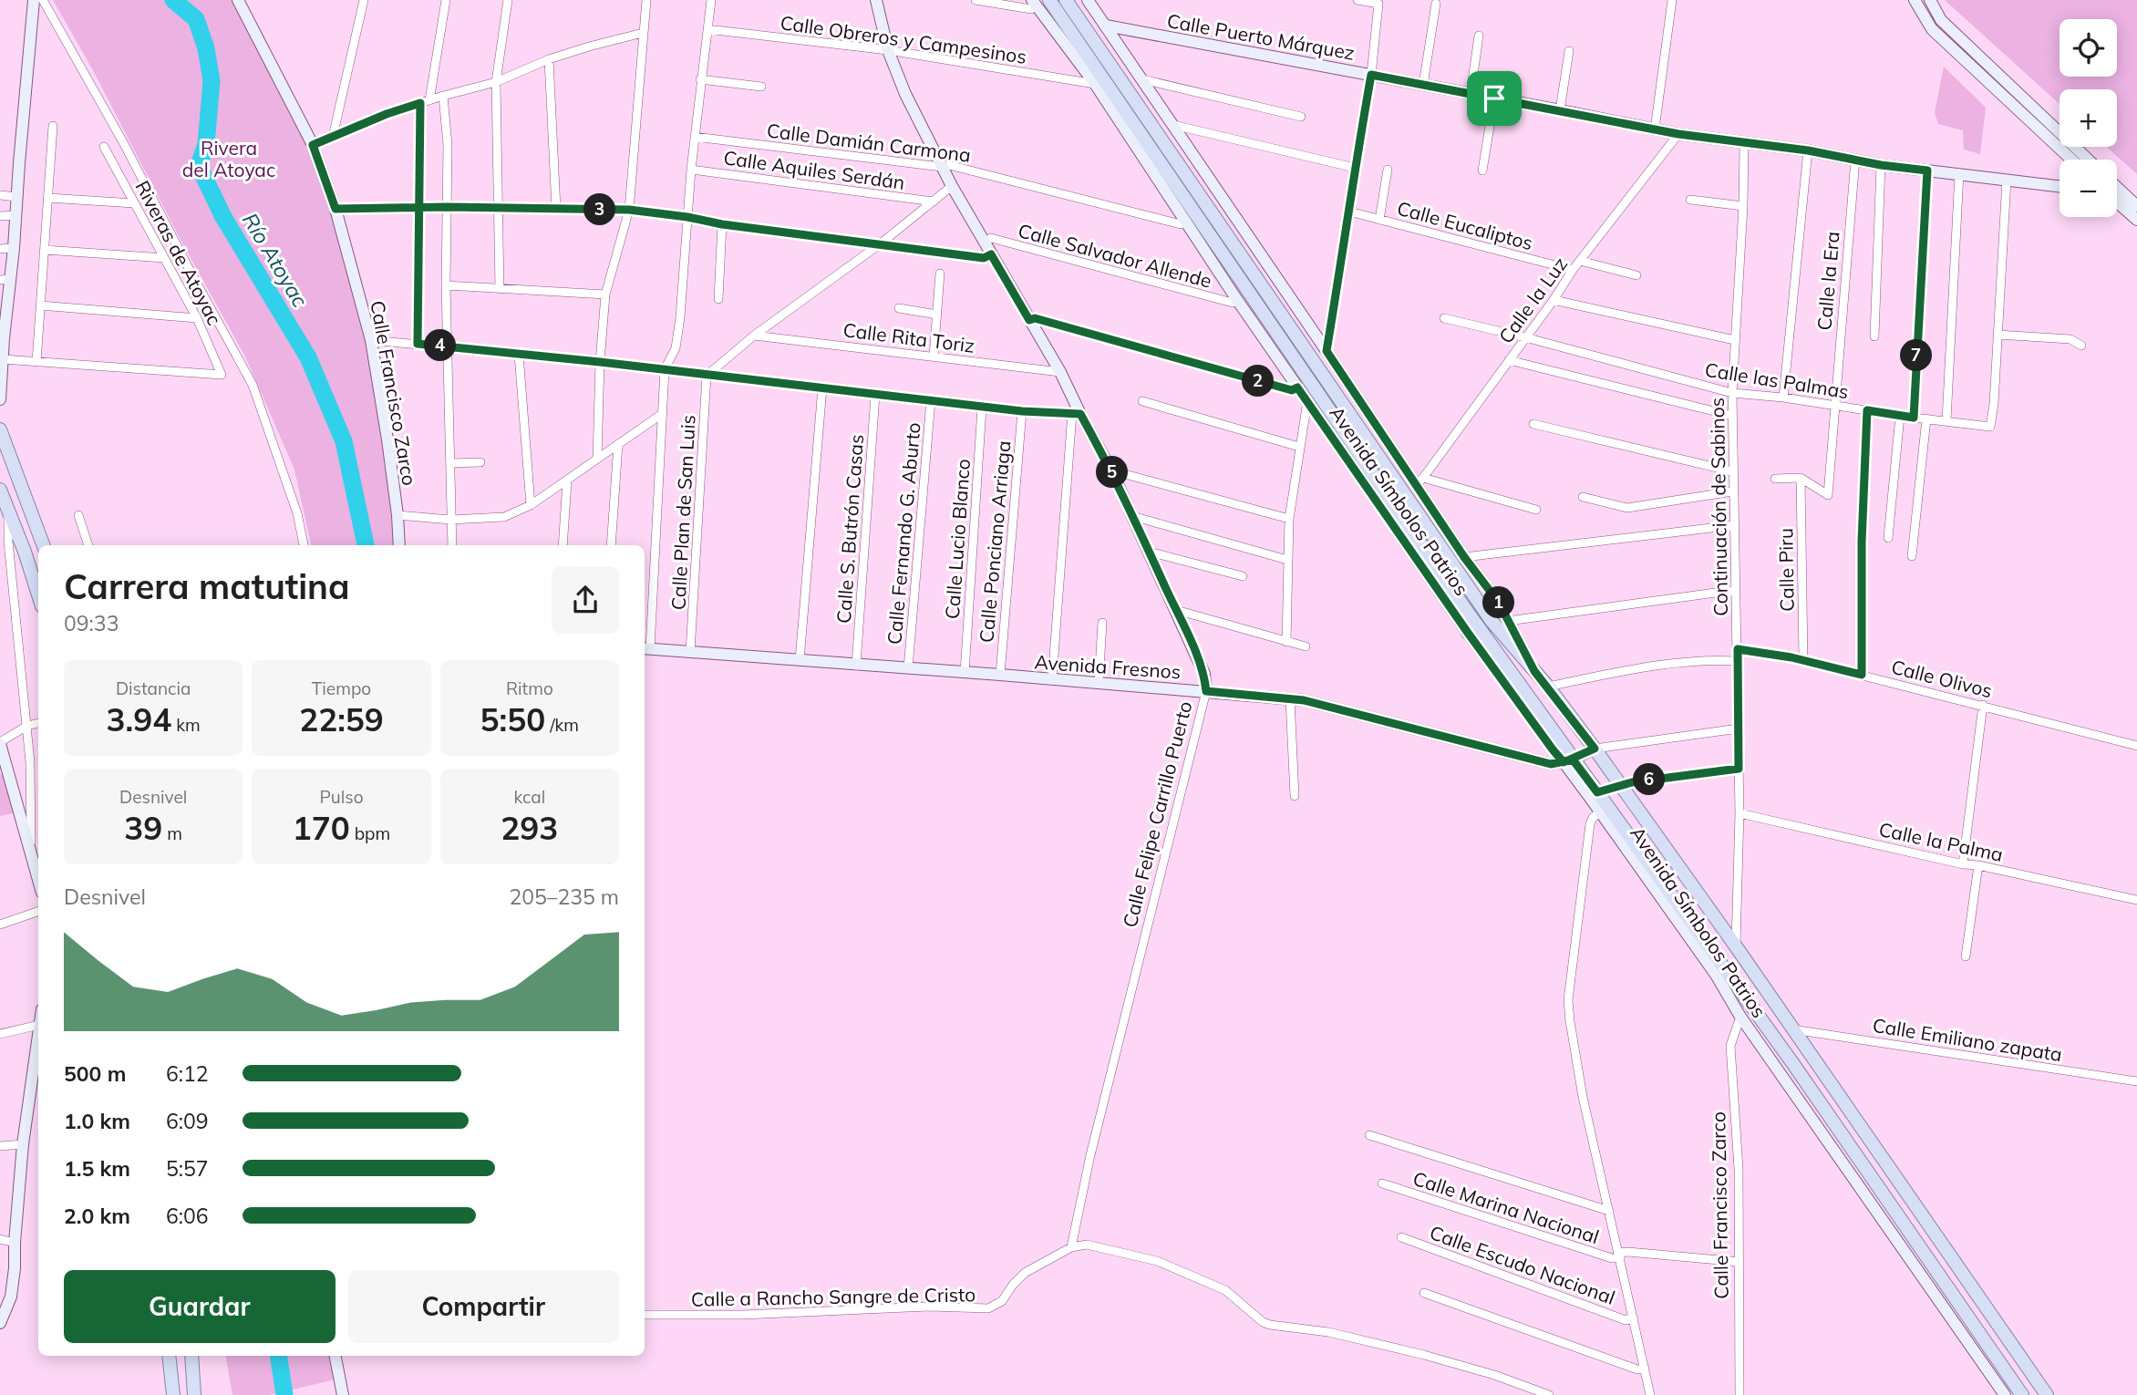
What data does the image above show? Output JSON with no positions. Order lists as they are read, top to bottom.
{
  "streets": {
    "main road": ["Avenida Símbolos Patrios"],
    "street": [
      "Calle Puerto Márquez",
      "Calle Obreros y Campesinos",
      "Calle Damián Carmona",
      "Calle Aquiles Serdán",
      "Calle Eucaliptos",
      "Riveras de Atoyac",
      "Calle Salvador Allende",
      "Calle la Era",
      "Calle la Luz",
      "Calle Rita Toriz",
      "Calle las Palmas",
      "Calle Francisco Zarco",
      "Continuación de Sabinos",
      "Calle Plan de San Luis",
      "Calle S. Butrón Casas",
      "Calle Fernando G. Aburto",
      "Calle Lucio Blanco",
      "Calle Ponciano Arriaga",
      "Calle Piru",
      "Avenida Fresnos",
      "Calle Olivos",
      "Calle Felipe Carrillo Puerto",
      "Calle la Palma",
      "Calle Emiliano zapata",
      "Calle Marina Nacional",
      "Calle Escudo Nacional",
      "Calle a Rancho Sangre de Cristo"
    ]
  },
  "crossings": [
    ["Calle Puerto Márquez", "Calle la Era"],
    ["Calle Puerto Márquez", "Calle la Luz"],
    ["Calle Puerto Márquez", "Avenida Símbolos Patrios"],
    ["Calle Puerto Márquez", "Continuación de Sabinos"],
    ["Calle Obreros y Campesinos", "Avenida Símbolos Patrios"],
    ["Calle Obreros y Campesinos", "Calle Felipe Carrillo Puerto"],
    ["Calle Damián Carmona", "Avenida Símbolos Patrios"],
    ["Calle Damián Carmona", "Calle Felipe Carrillo Puerto"],
    ["Calle Eucaliptos", "Calle la Luz"],
    ["Calle Salvador Allende", "Avenida Símbolos Patrios"],
    ["Calle Salvador Allende", "Calle Felipe Carrillo Puerto"],
    ["Calle la Era", "Calle las Palmas"],
    ["Calle la Era", "Calle Piru"],
    ["Calle la Luz", "Calle las Palmas"],
    ["Calle la Luz", "Avenida Símbolos Patrios"],
    ["Calle Rita Toriz", "Calle Felipe Carrillo Puerto"],
    ["Calle las Palmas", "Continuación de Sabinos"],
    ["Calle Francisco Zarco", "Avenida Símbolos Patrios"],
    ["Calle Francisco Zarco", "Calle Marina Nacional"],
    ["Avenida Símbolos Patrios", "Continuación de Sabinos"],
    ["Avenida Símbolos Patrios", "Avenida Fresnos"],
    ["Avenida Símbolos Patrios", "Calle Emiliano zapata"],
    ["Continuación de Sabinos", "Calle Olivos"],
    ["Continuación de Sabinos", "Calle la Palma"],
    ["Calle Plan de San Luis", "Avenida Fresnos"],
    ["Calle S. Butrón Casas", "Avenida Fresnos"],
    ["Calle Fernando G. Aburto", "Avenida Fresnos"],
    ["Calle Lucio Blanco", "Avenida Fresnos"],
    ["Calle Ponciano Arriaga", "Avenida Fresnos"],
    ["Calle Piru", "Calle Olivos"],
    ["Avenida Fresnos", "Calle Felipe Carrillo Puerto"],
    ["Calle Felipe Carrillo Puerto", "Calle a Rancho Sangre de Cristo"]
  ],
  "water": ["Río Atoyac"],
  "parks": ["Rivera del Atoyac"],
  "page": {
    "map_buttons": ["+", "−"],
    "pins": [
      "3",
      "4",
      "7",
      "2",
      "5",
      "1",
      "6"
    ],
    "heading": ["Carrera matutina", "09:33"],
    "stats": [
      ["Distancia", "3.94 km"],
      ["Tiempo", "22:59"],
      ["Ritmo", "5:50 /km"],
      ["Desnivel", "39 m"],
      ["Pulso", "170 bpm"],
      ["kcal", "293"]
    ],
    "chart": ["Desnivel", "205–235 m"],
    "list": [
      {
        "name": "500 m",
        "note": "6:12"
      },
      {
        "name": "1.0 km",
        "note": "6:09"
      },
      {
        "name": "1.5 km",
        "note": "5:57"
      },
      {
        "name": "2.0 km",
        "note": "6:06"
      }
    ],
    "buttons": ["Guardar", "Compartir"]
  }
}
